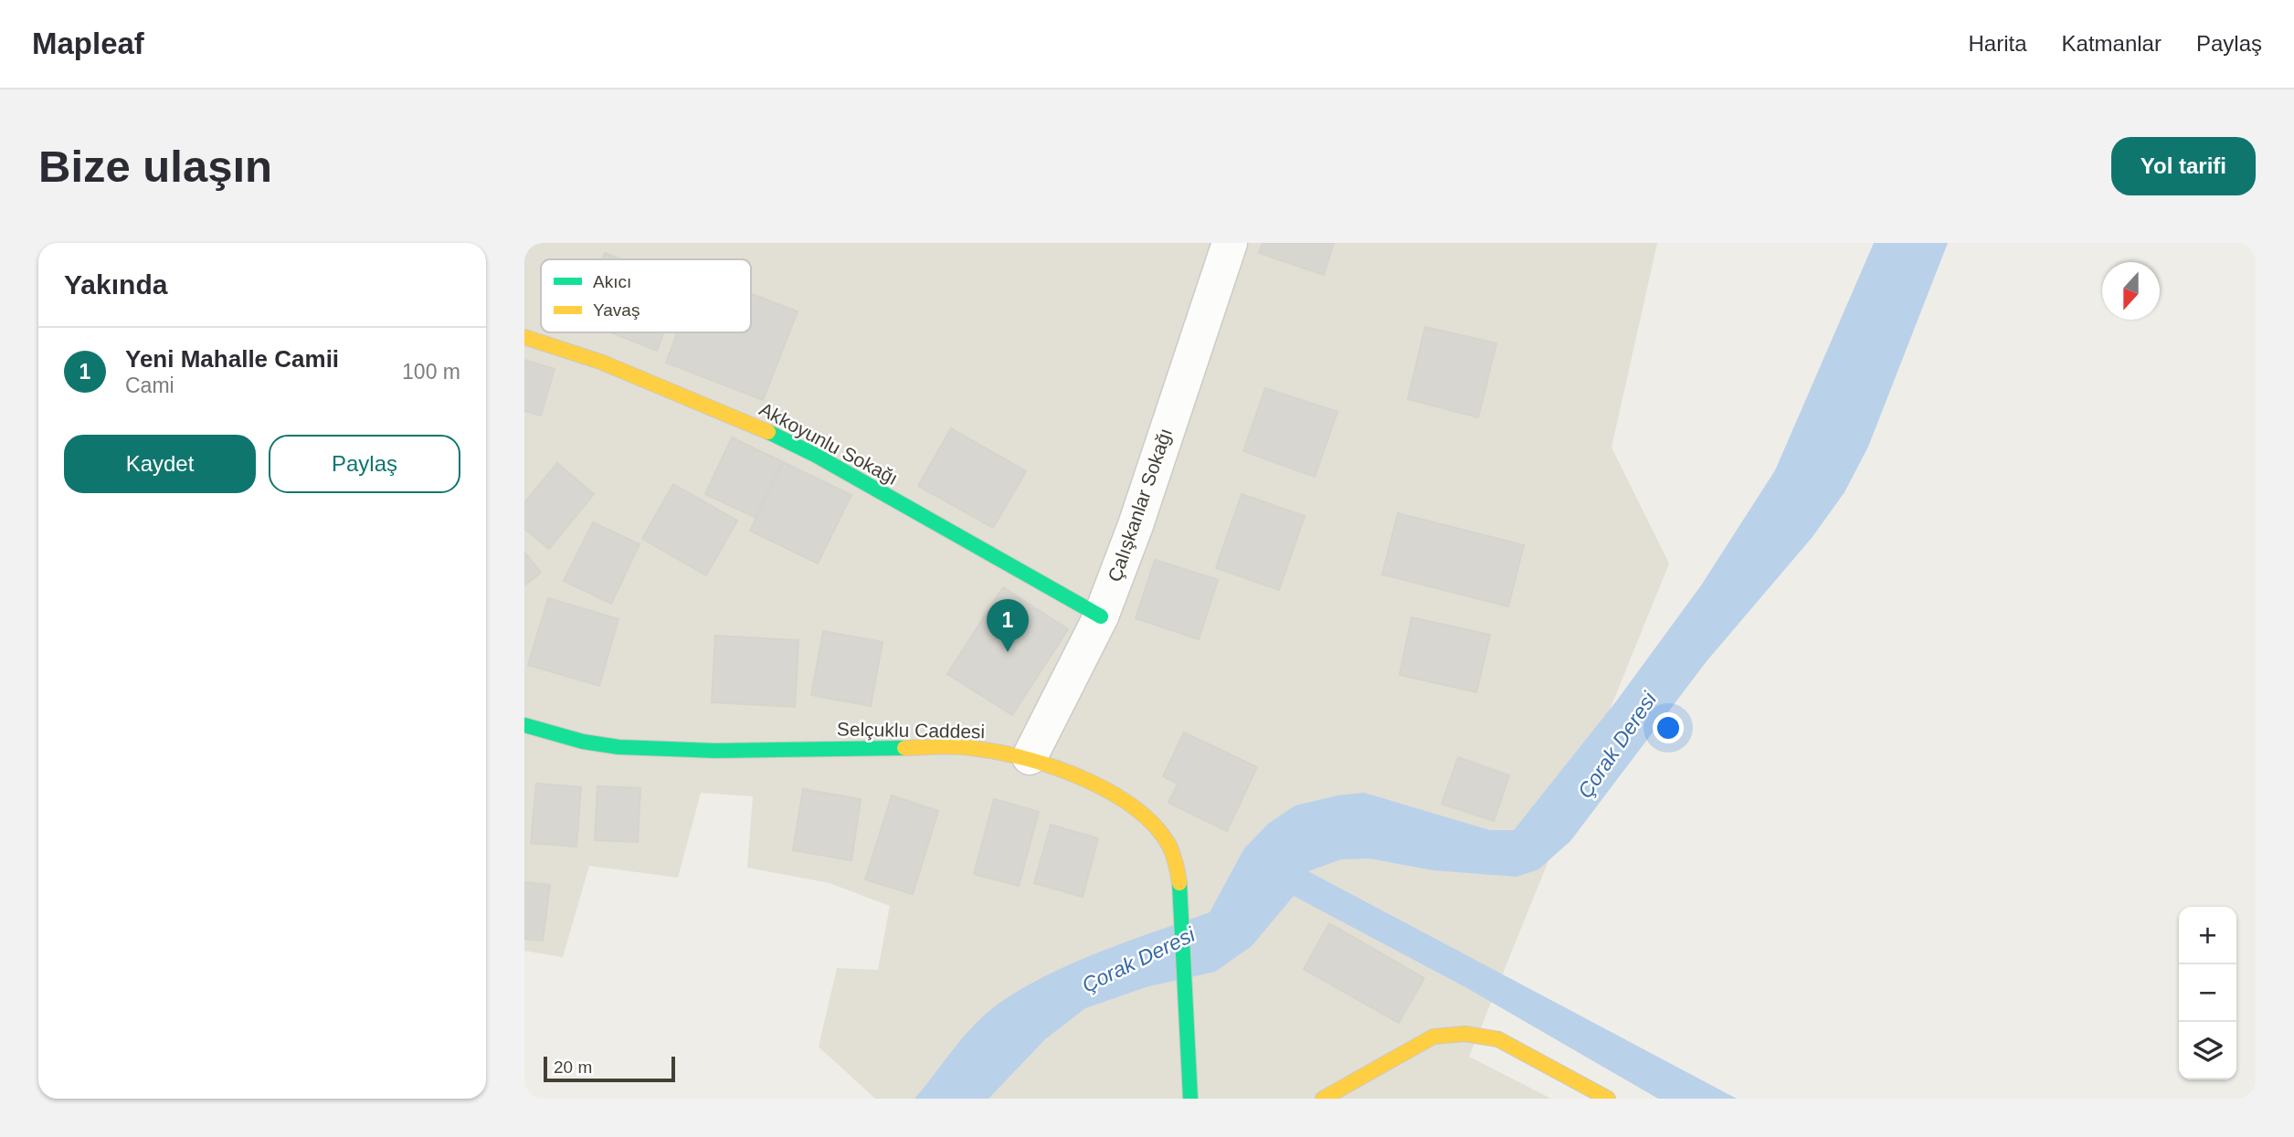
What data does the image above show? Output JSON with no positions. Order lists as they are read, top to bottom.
{
  "streets": {
    "street": ["Akkoyunlu Sokağı", "Çalışkanlar Sokağı", "Selçuklu Caddesi"]
  },
  "crossings": [
    ["Akkoyunlu Sokağı", "Çalışkanlar Sokağı"],
    ["Çalışkanlar Sokağı", "Selçuklu Caddesi"]
  ],
  "water": ["Çorak Deresi"],
  "legend": ["Akıcı", "Yavaş"],
  "scale_bar": "20 m",
  "north": "bottom",
  "page": {
    "header": "Mapleaf",
    "nav": ["Harita", "Katmanlar", "Paylaş"],
    "buttons": [
      "Yol tarifi",
      ["Kaydet", "Paylaş"]
    ],
    "title": "Bize ulaşın",
    "heading": "Yakında",
    "list": [
      {
        "mark": "1",
        "name": "Yeni Mahalle Camii",
        "note": "Cami",
        "value": "100 m"
      }
    ],
    "pins": "1",
    "map_buttons": ["+", "−"],
    "scale": "20 m"
  }
}
